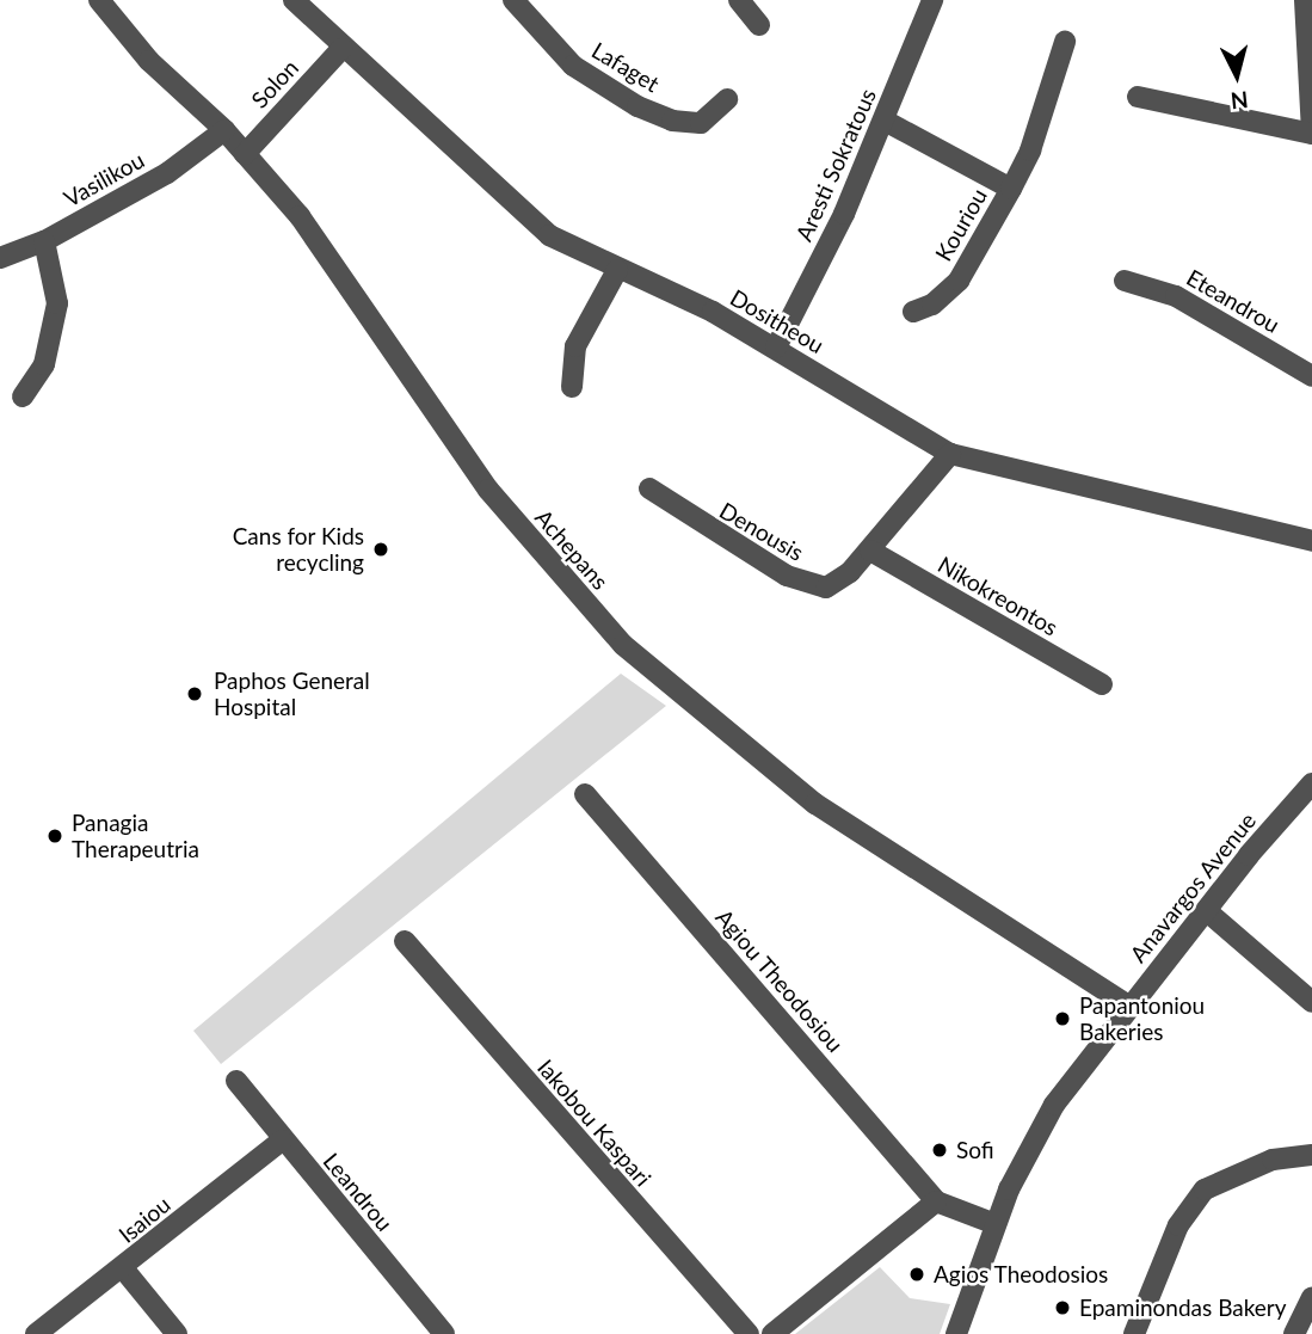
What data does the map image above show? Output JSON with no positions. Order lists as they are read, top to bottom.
{
  "streets": {
    "street": [
      "Lafaget",
      "Solon",
      "Aresti Sokratous",
      "Vasilikou",
      "Kouriou",
      "Eteandrou",
      "Dositheou",
      "Denousis",
      "Achepans",
      "Nikokreontos",
      "Anavargos Avenue",
      "Agiou Theodosiou",
      "Iakobou Kaspari",
      "Leandrou",
      "Isaiou"
    ]
  },
  "crossings": [
    ["Solon", "Dositheou"],
    ["Solon", "Achepans"],
    ["Aresti Sokratous", "Kouriou"],
    ["Aresti Sokratous", "Dositheou"],
    ["Vasilikou", "Achepans"],
    ["Dositheou", "Denousis"],
    ["Denousis", "Nikokreontos"],
    ["Achepans", "Anavargos Avenue"],
    ["Leandrou", "Isaiou"]
  ],
  "places": [
    "Cans for Kids recycling",
    "Paphos General Hospital",
    "Panagia Therapeutria",
    "Papantoniou Bakeries",
    "Sofi",
    "Agios Theodosios",
    "Epaminondas Bakery"
  ],
  "north": "bottom"
}
